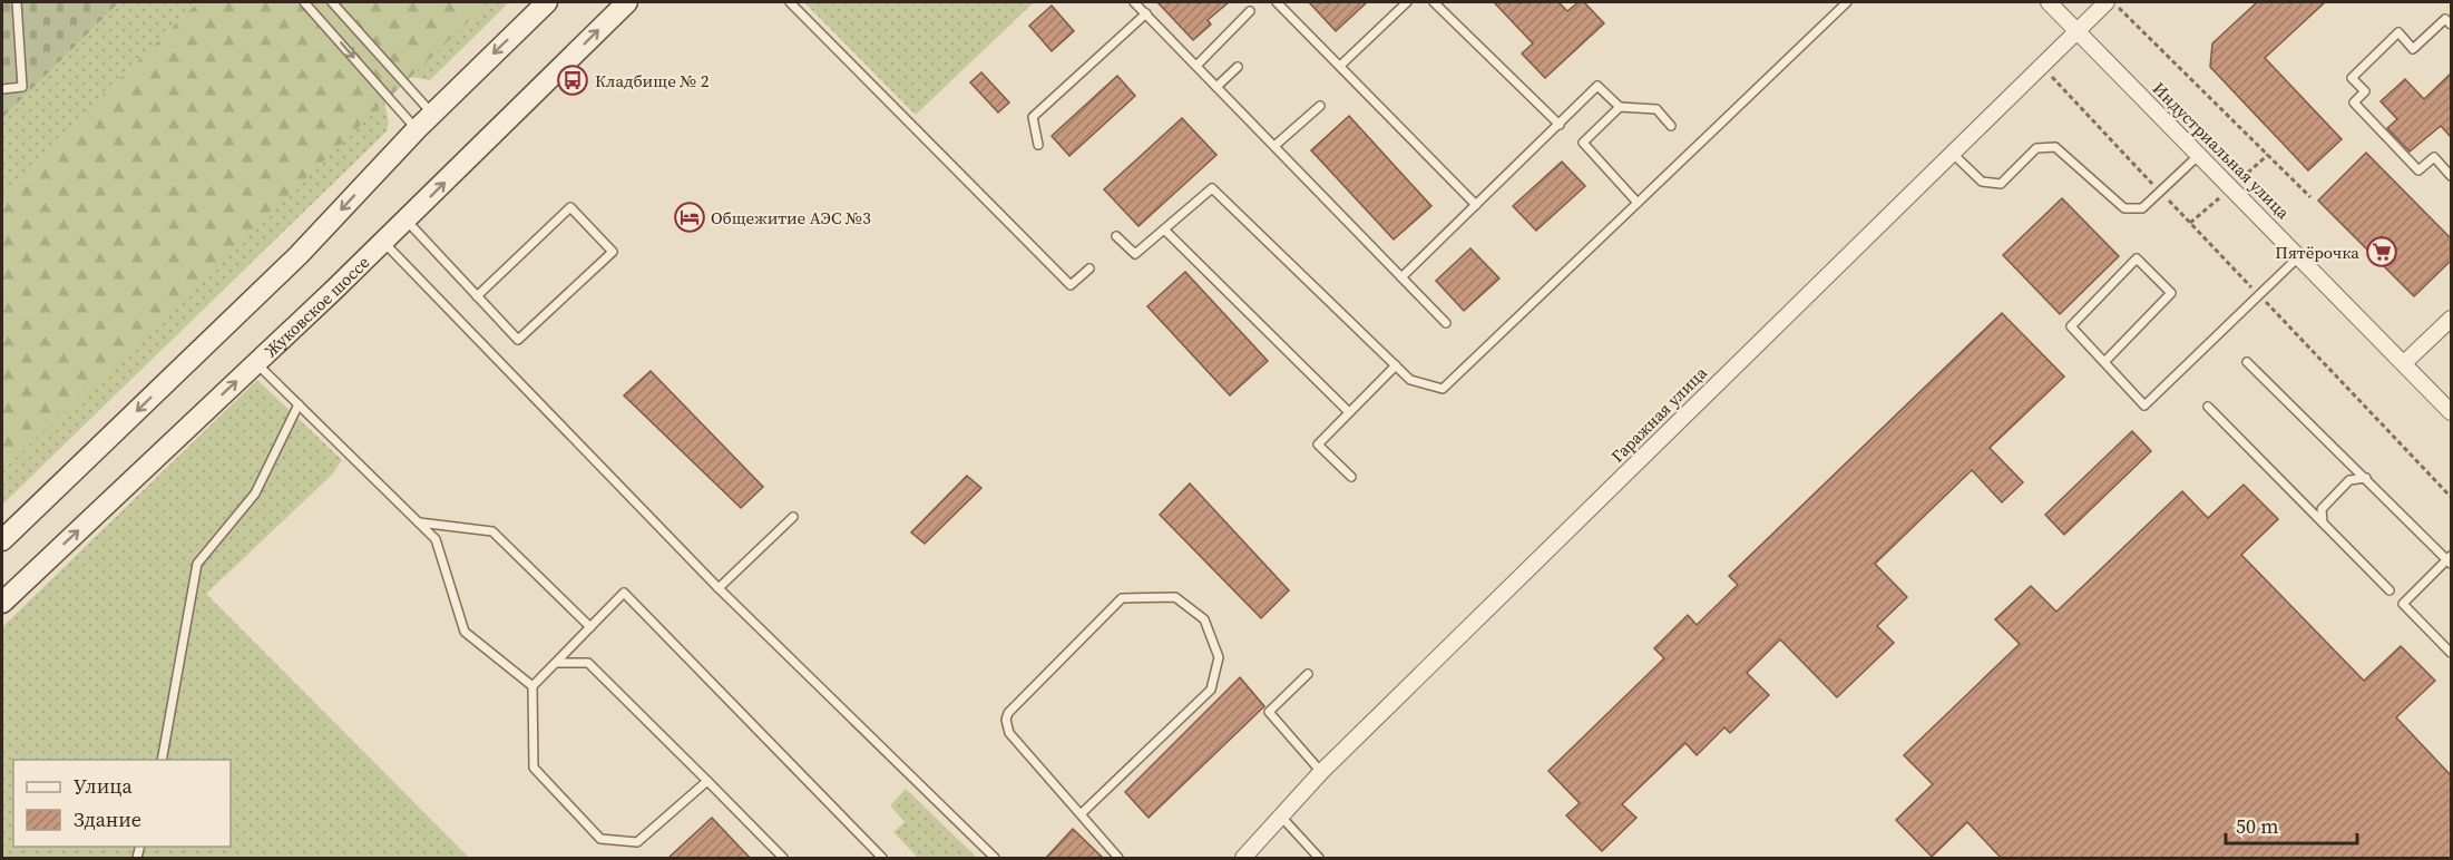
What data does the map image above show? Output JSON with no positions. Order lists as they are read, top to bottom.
{
  "streets": {
    "main road": ["Жуковское шоссе"],
    "street": ["Индустриальная улица", "Гаражная улица"]
  },
  "crossings": [
    ["Индустриальная улица", "Гаражная улица"]
  ],
  "places": {
    "bus stop": ["Кладбище № 2"],
    "hotel": ["Общежитие АЭС №3"],
    "supermarket": ["Пятёрочка"]
  },
  "legend": ["Улица", "Здание"],
  "scale_bar": "50 m"
}
